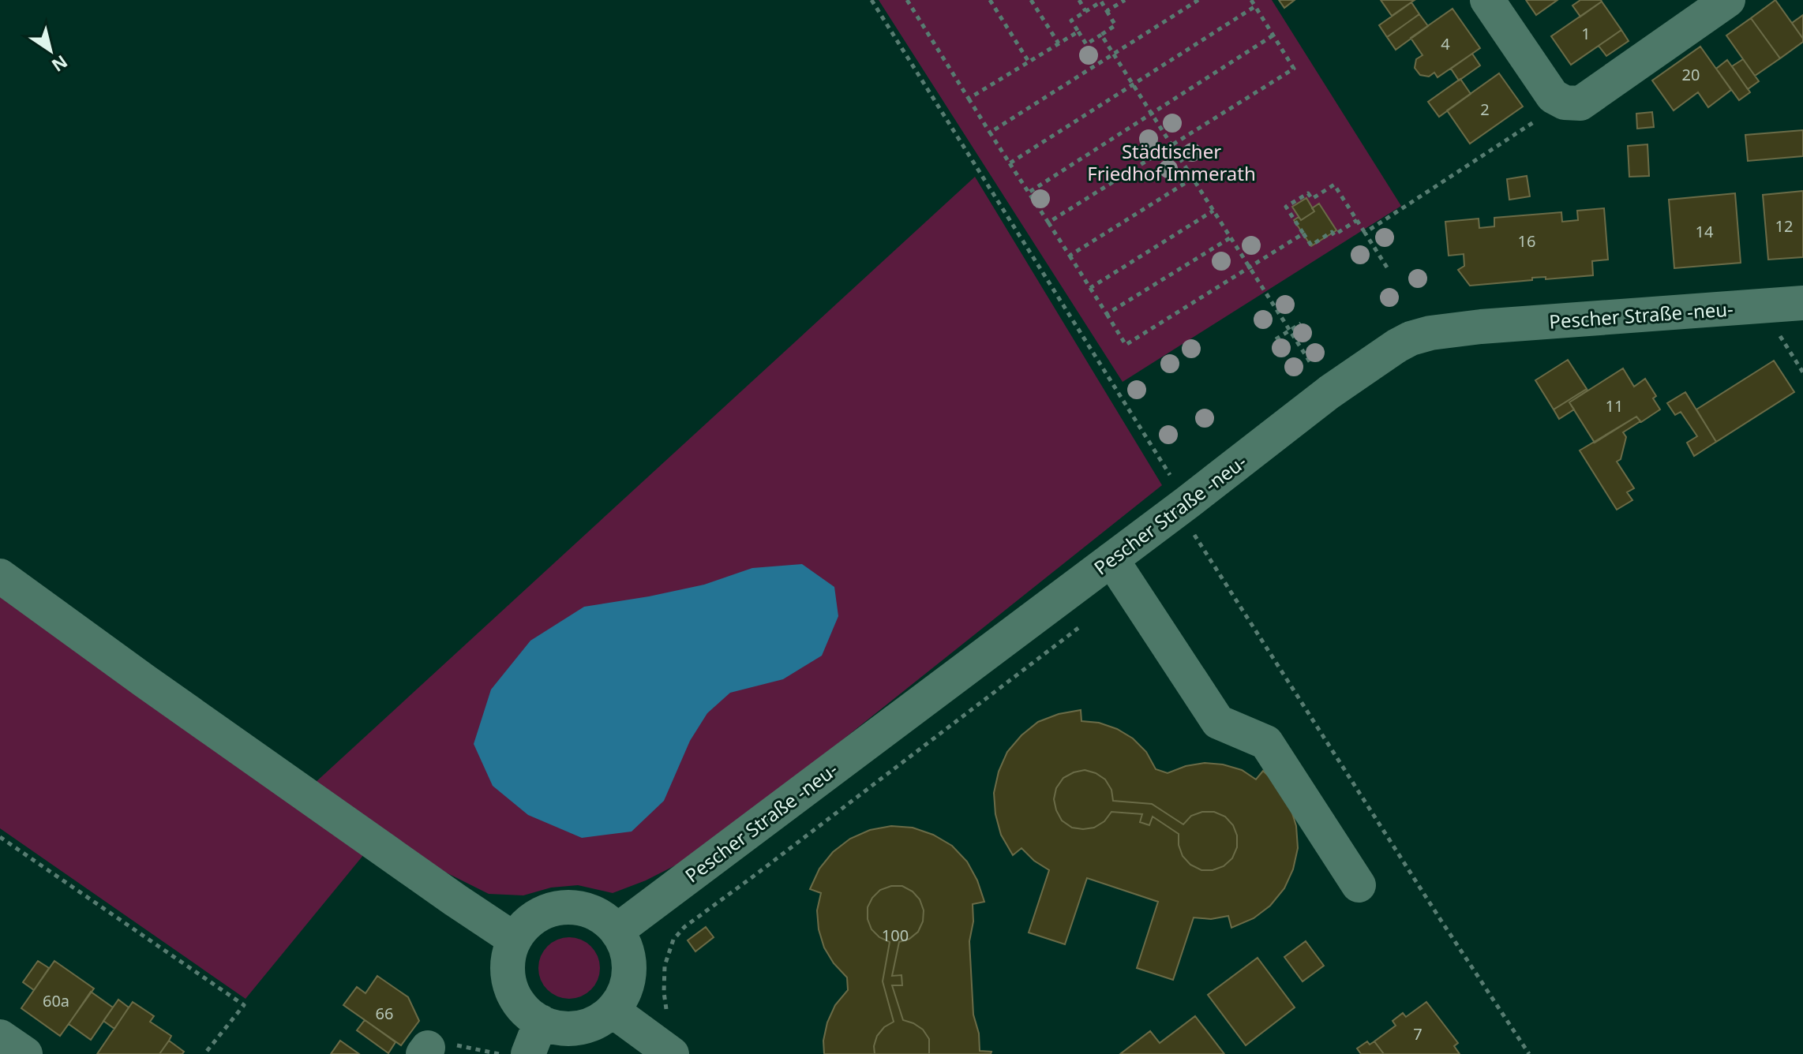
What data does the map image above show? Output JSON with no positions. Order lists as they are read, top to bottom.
{
  "streets": {
    "street": ["Pescher Straße -neu-"]
  },
  "parks": ["Städtischer Friedhof Immerath"],
  "house_numbers": [
    "1",
    "4",
    "20",
    "2",
    "12",
    "14",
    "16",
    "11",
    "100",
    "60a",
    "66",
    "7"
  ],
  "north": "bottom right"
}
